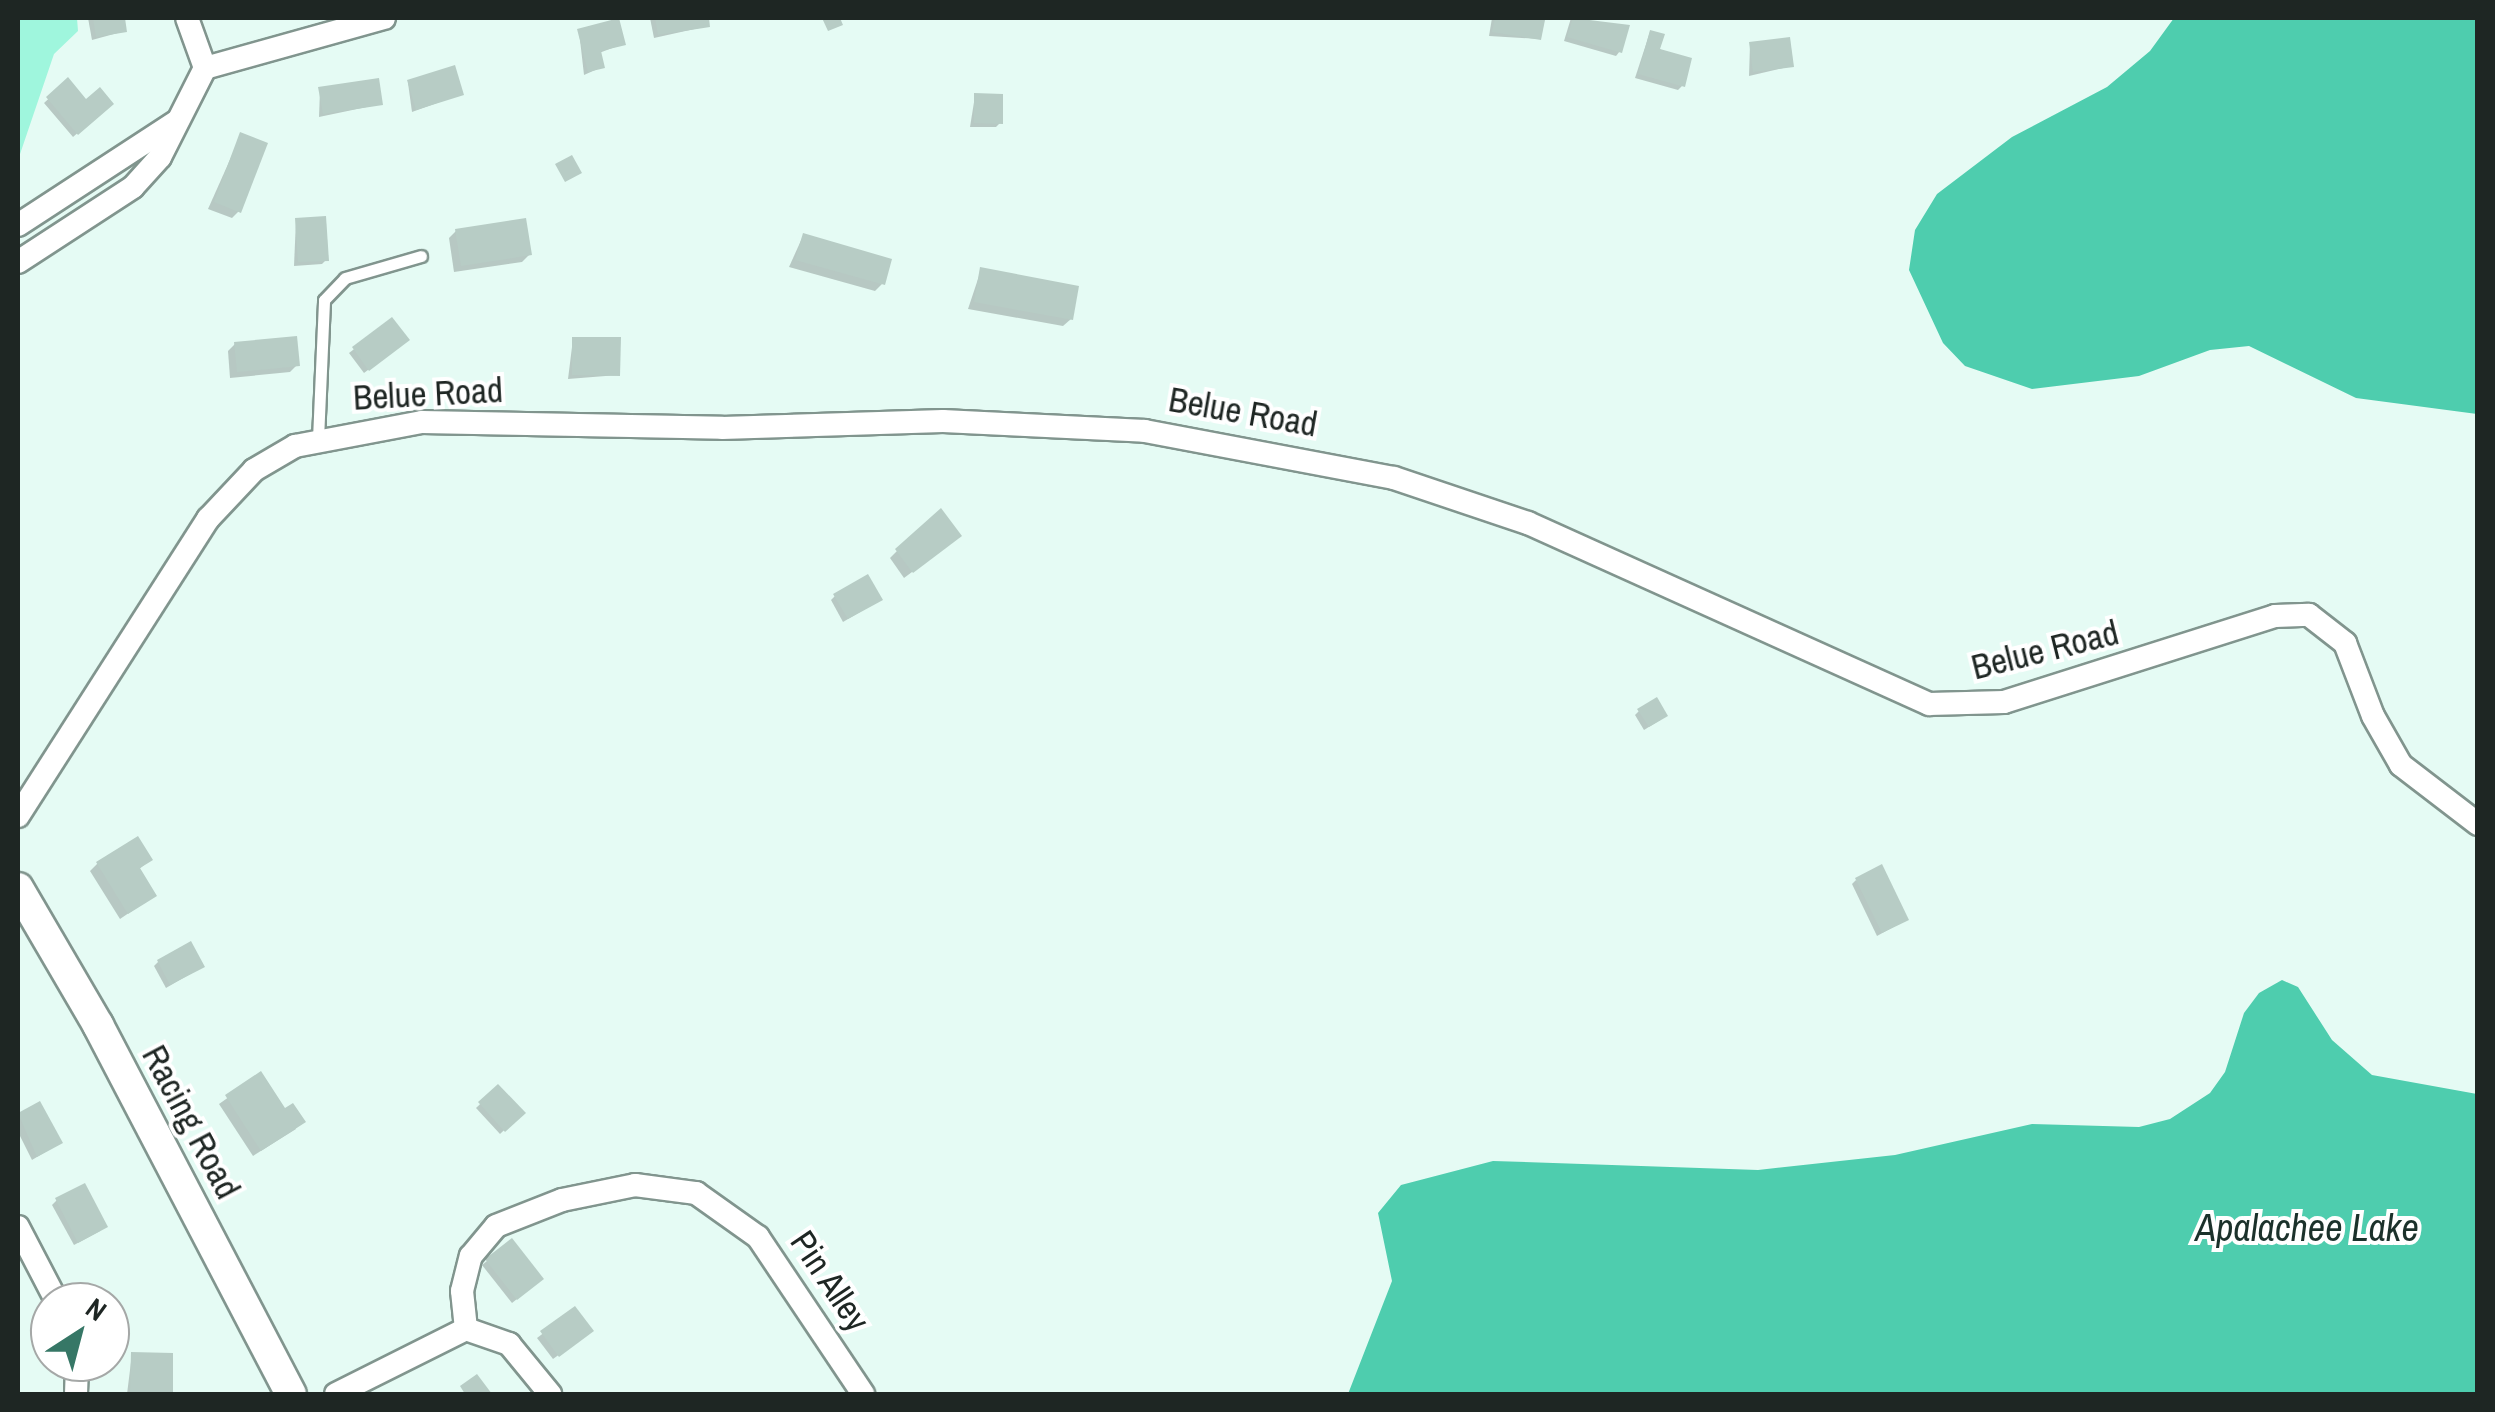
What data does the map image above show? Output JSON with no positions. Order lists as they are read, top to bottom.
{
  "streets": {
    "street": ["Belue Road", "Racing Road", "Pin Alley"]
  },
  "water": ["Apalachee Lake"],
  "north": "top right"
}
